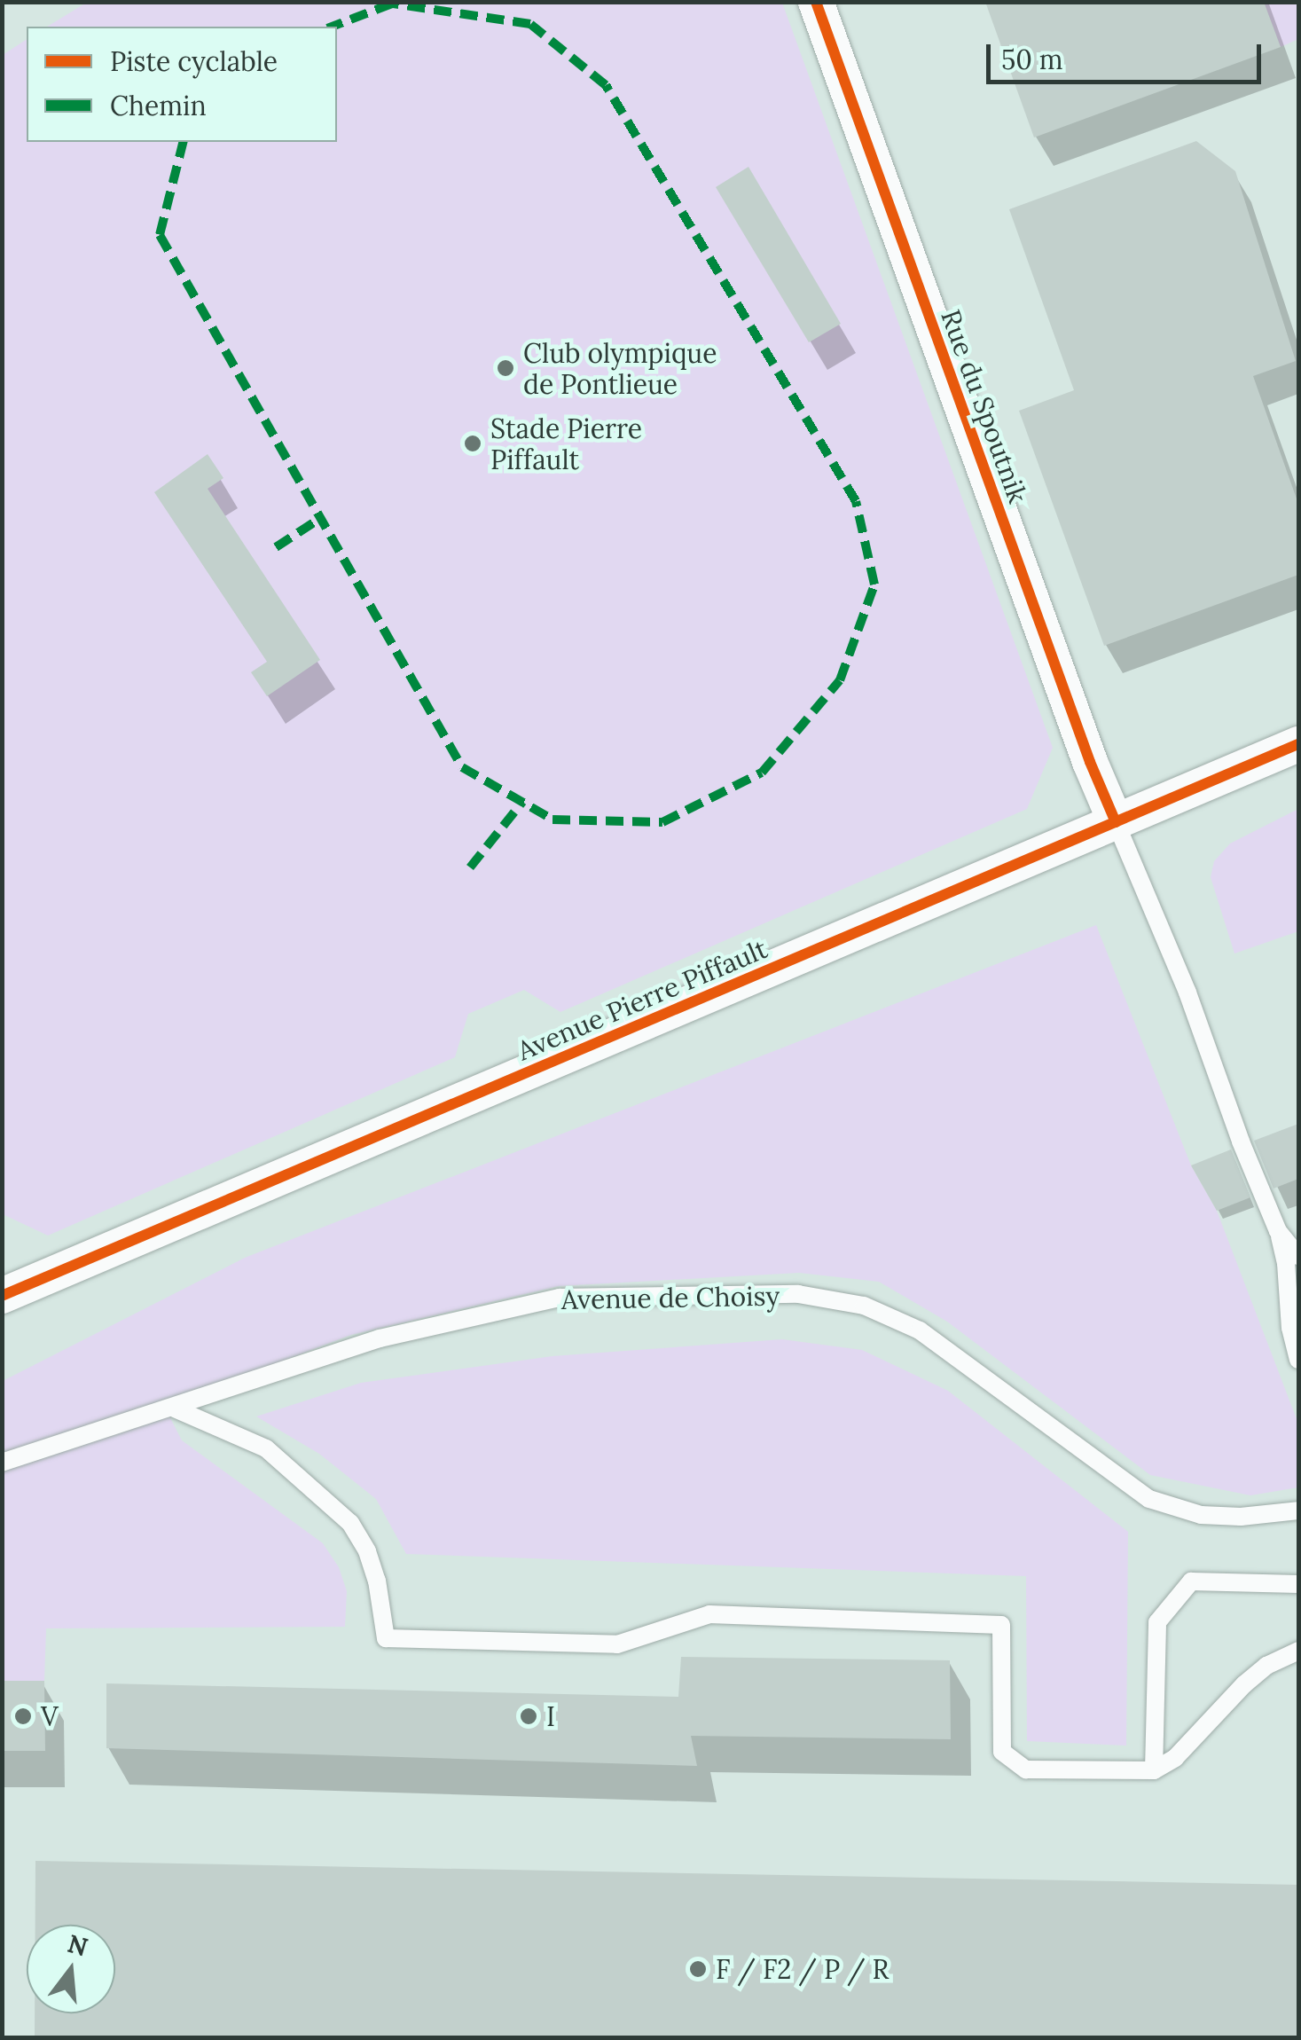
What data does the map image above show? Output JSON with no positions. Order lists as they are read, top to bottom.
{
  "streets": {
    "street": ["Rue du Spoutnik", "Avenue Pierre Piffault"],
    "lane": ["Avenue de Choisy"]
  },
  "crossings": [
    ["Rue du Spoutnik", "Avenue Pierre Piffault"]
  ],
  "places": [
    "Club olympique de Pontlieue",
    "Stade Pierre Piffault",
    "V",
    "I",
    "F / F2 / P / R"
  ],
  "legend": ["Piste cyclable", "Chemin"],
  "scale_bar": "50 m",
  "north": "top"
}
